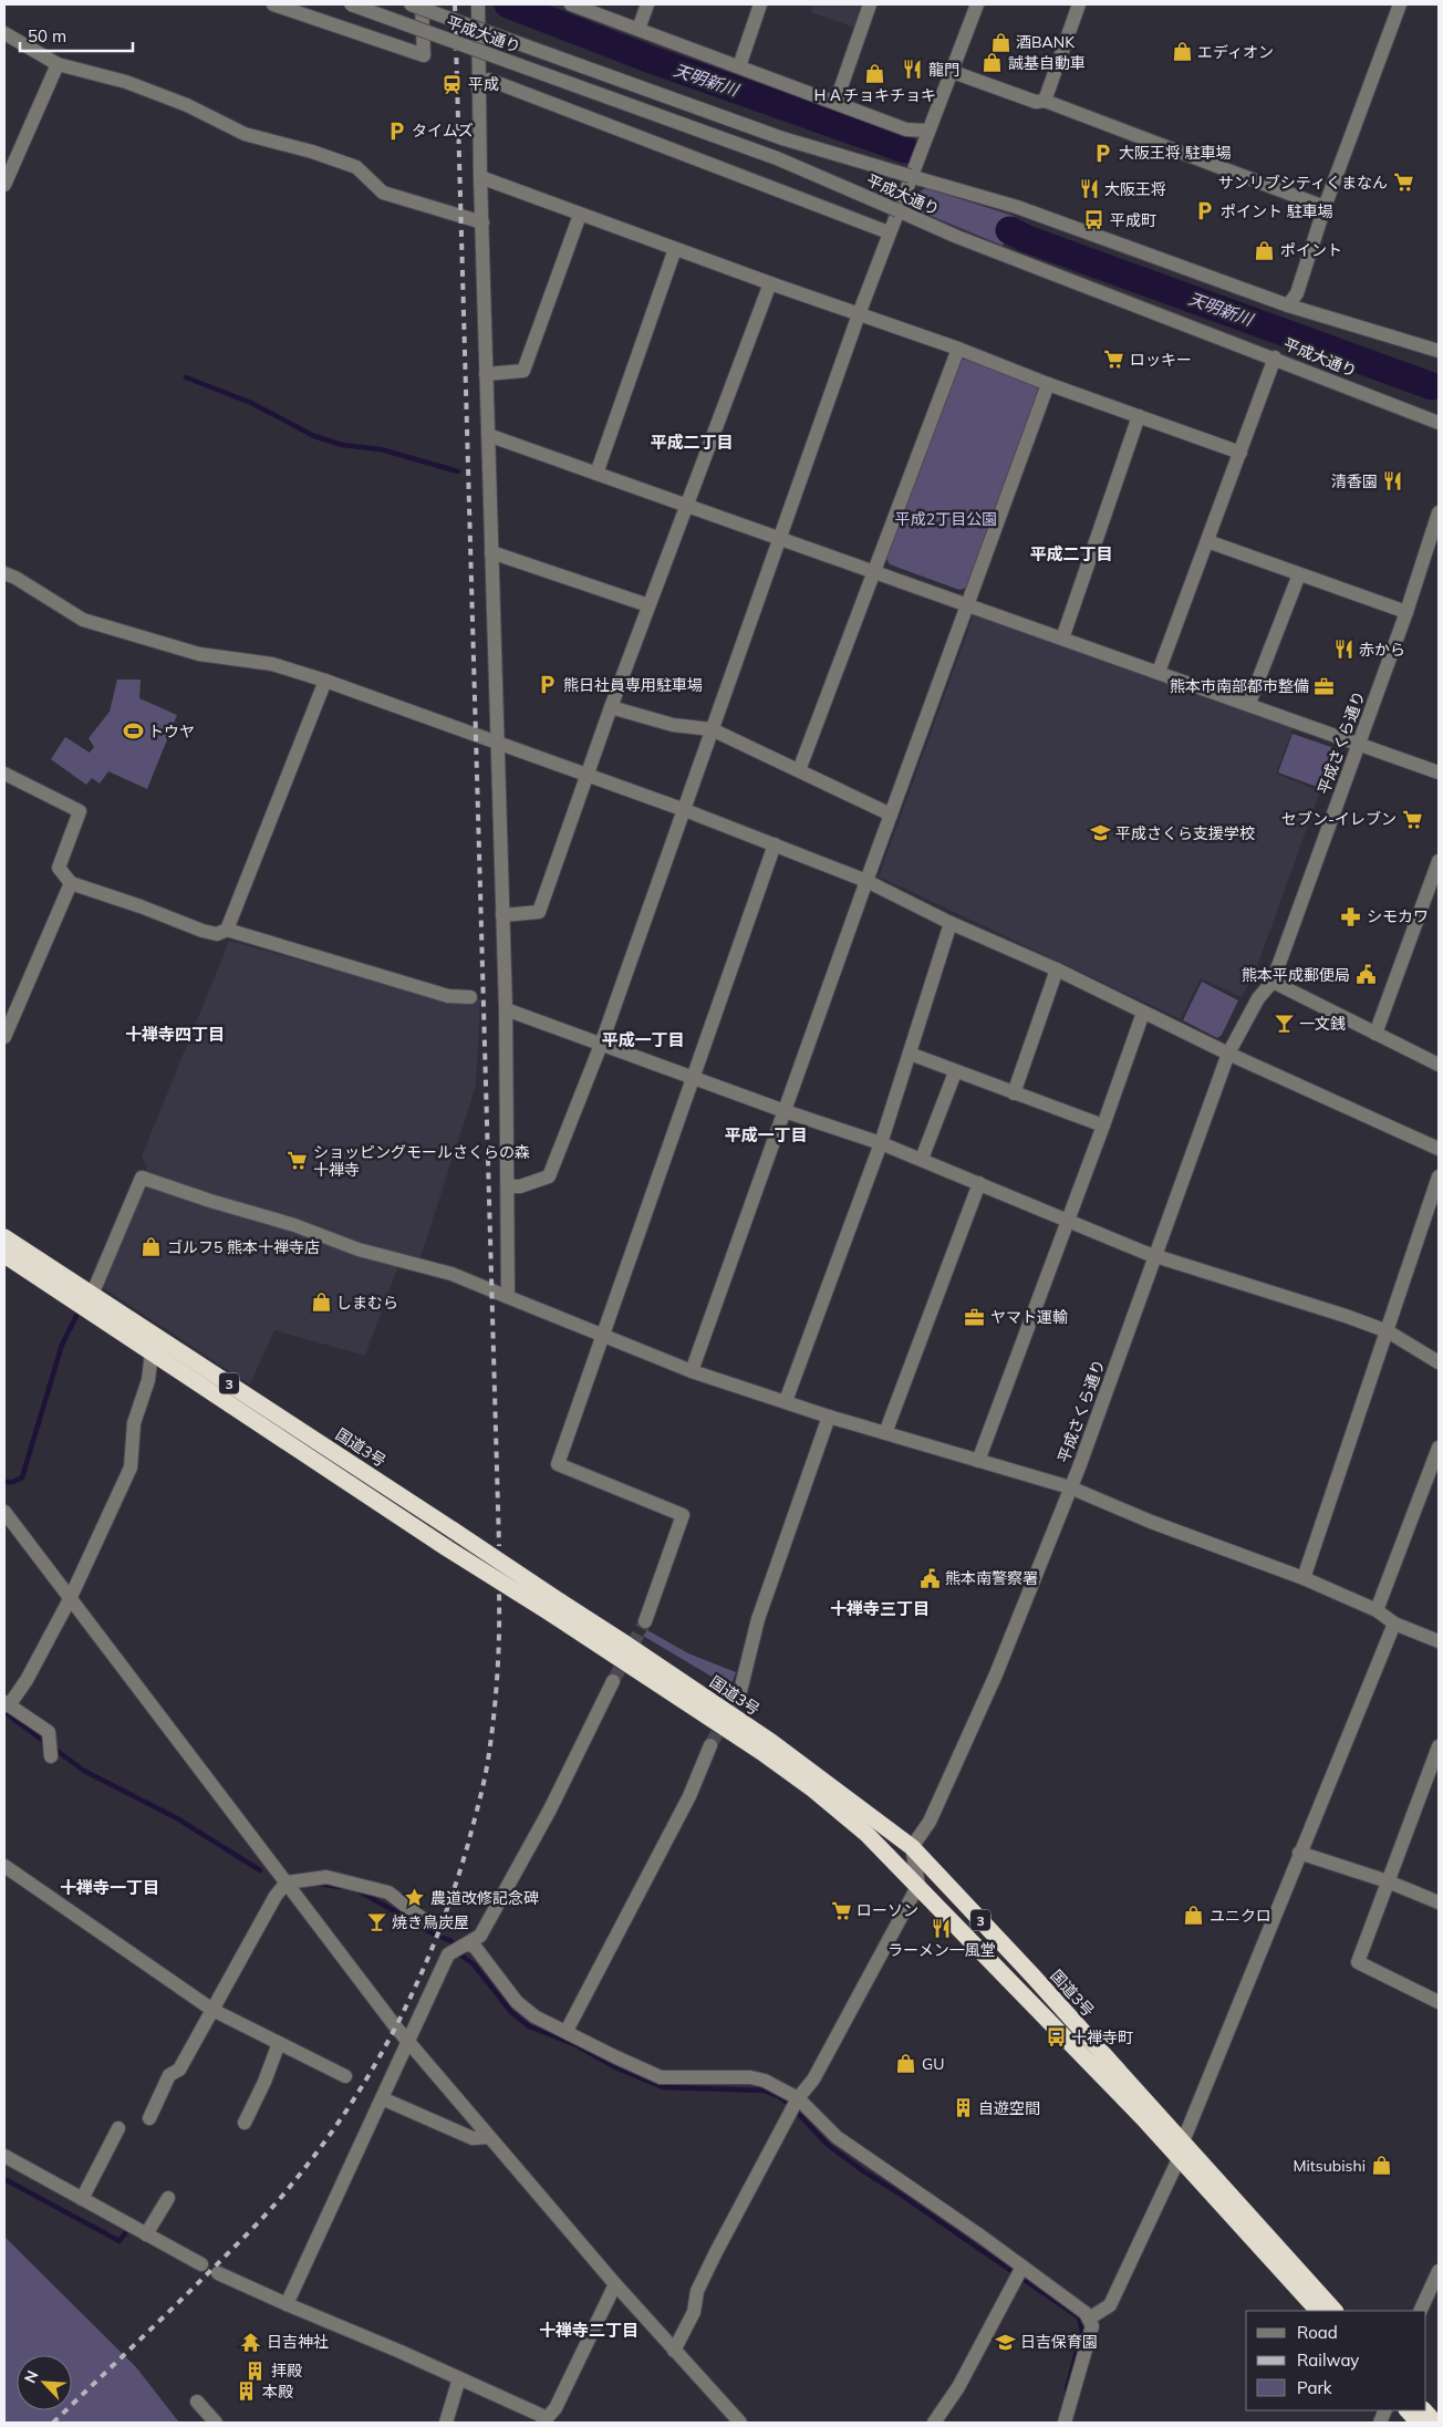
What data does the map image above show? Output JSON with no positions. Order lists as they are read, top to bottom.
{
  "streets": {
    "highway": ["3", "国道3号"],
    "street": ["平成大通り", "平成さくら通り"]
  },
  "crossings": [
    ["平成さくら通り", "国道3号"]
  ],
  "districts": [
    "平成二丁目",
    "平成二丁目",
    "十禅寺四丁目",
    "平成一丁目",
    "平成一丁目",
    "十禅寺三丁目",
    "十禅寺一丁目",
    "十禅寺二丁目"
  ],
  "water": ["天明新川"],
  "parks": ["平成2丁目公園"],
  "places": {
    "shop": [
      "酒BANK",
      "エディオン",
      "誠基自動車",
      "ＨＡチョキチョキ",
      "ポイント",
      "ゴルフ5 熊本十禅寺店",
      "しまむら",
      "ユニクロ",
      "GU",
      "Mitsubishi"
    ],
    "restaurant": [
      "龍門",
      "大阪王将",
      "清香園",
      "赤から",
      "ラーメン一風堂"
    ],
    "station": ["平成"],
    "parking": [
      "タイムズ",
      "大阪王将 駐車場",
      "ポイント 駐車場",
      "熊日社員専用駐車場"
    ],
    "supermarket": [
      "サンリブシティくまなん",
      "ロッキー",
      "セブン-イレブン",
      "ショッピングモールさくらの森 十禅寺",
      "ローソン"
    ],
    "bus stop": ["平成町", "十禅寺町"],
    "office": ["熊本市南部都市整備", "ヤマト運輸"],
    "sports": ["トウヤ"],
    "school or university": ["平成さくら支援学校", "日吉保育園"],
    "pharmacy": ["シモカワ"],
    "public building": ["熊本平成郵便局", "熊本南警察署"],
    "bar": ["一文銭", "焼き鳥炭屋"],
    "place": ["農道改修記念碑"],
    "building": ["自遊空間", "拝殿", "本殿"],
    "temple": ["日吉神社"]
  },
  "legend": ["Road", "Railway", "Park"],
  "scale_bar": "50 m",
  "north": "top left"
}
